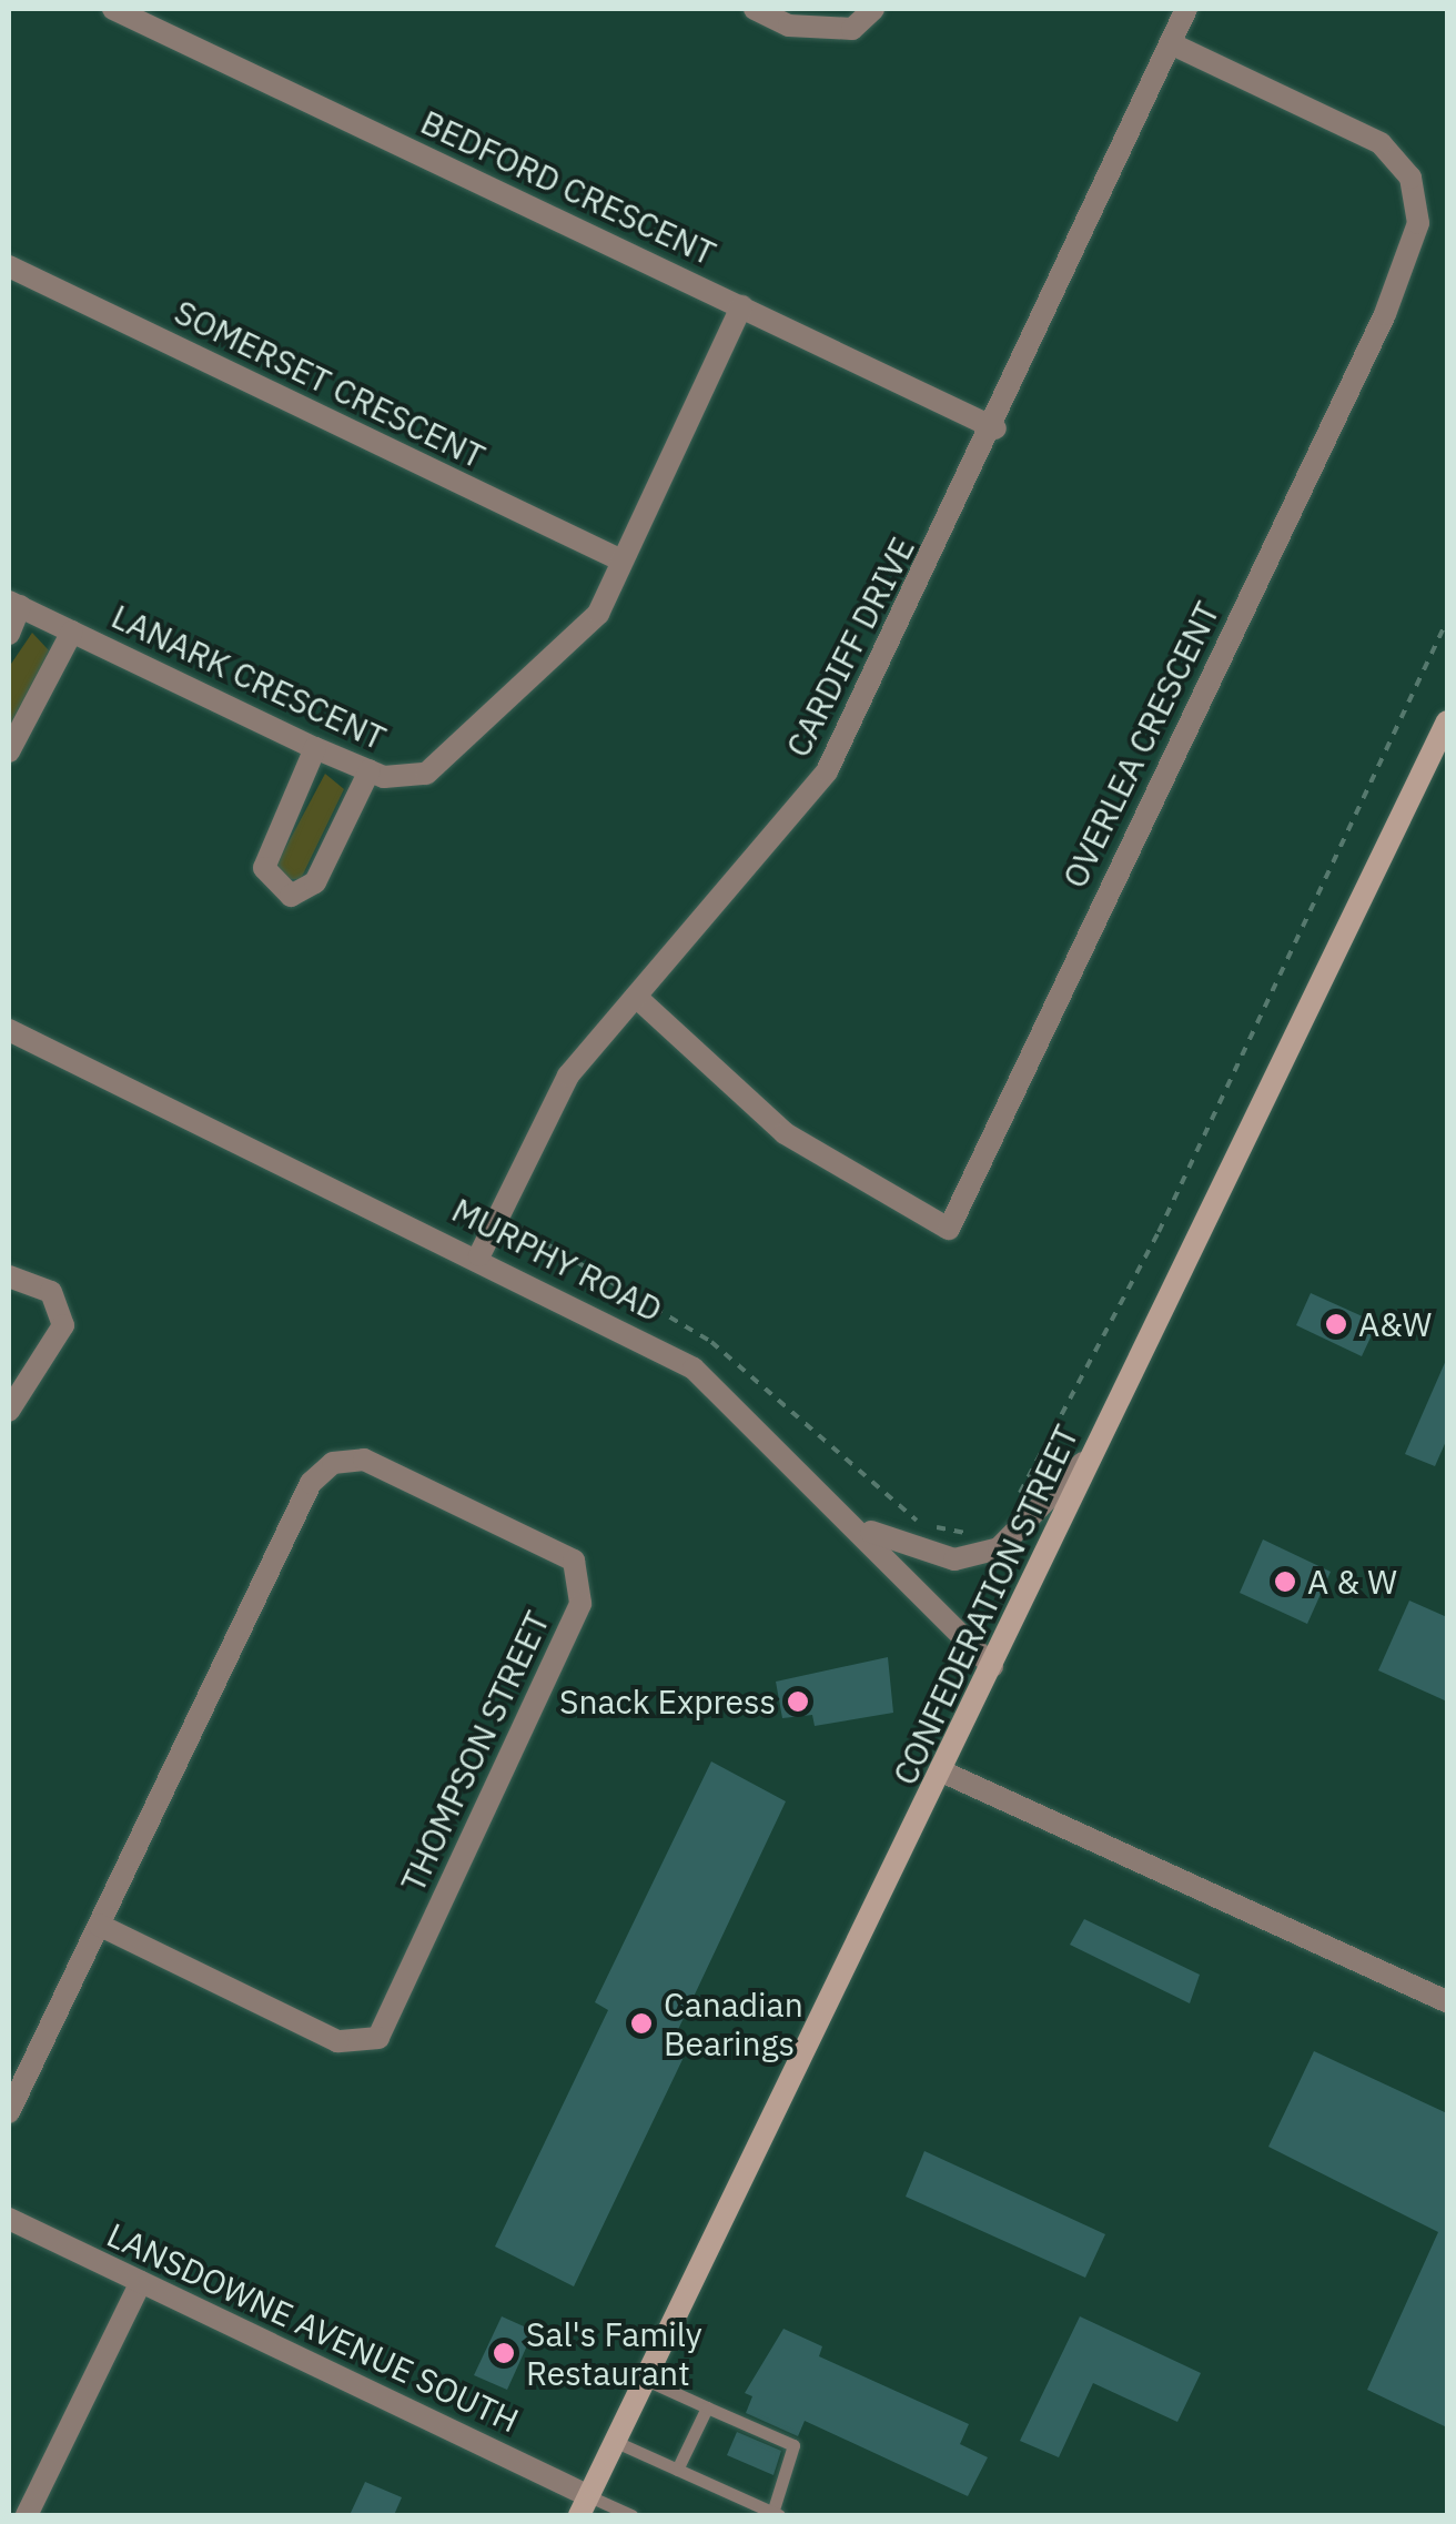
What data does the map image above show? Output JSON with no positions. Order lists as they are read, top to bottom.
{
  "streets": {
    "main road": ["CONFEDERATION STREET"],
    "street": [
      "BEDFORD CRESCENT",
      "SOMERSET CRESCENT",
      "CARDIFF DRIVE",
      "LANARK CRESCENT",
      "OVERLEA CRESCENT",
      "MURPHY ROAD",
      "THOMPSON STREET",
      "LANSDOWNE AVENUE SOUTH"
    ]
  },
  "crossings": [
    ["BEDFORD CRESCENT", "CARDIFF DRIVE"],
    ["BEDFORD CRESCENT", "LANARK CRESCENT"],
    ["SOMERSET CRESCENT", "LANARK CRESCENT"],
    ["CARDIFF DRIVE", "OVERLEA CRESCENT"],
    ["CARDIFF DRIVE", "MURPHY ROAD"],
    ["MURPHY ROAD", "CONFEDERATION STREET"],
    ["CONFEDERATION STREET", "LANSDOWNE AVENUE SOUTH"]
  ],
  "places": [
    "A&W",
    "A & W",
    "Snack Express",
    "Canadian Bearings",
    "Sal's Family Restaurant"
  ]
}
